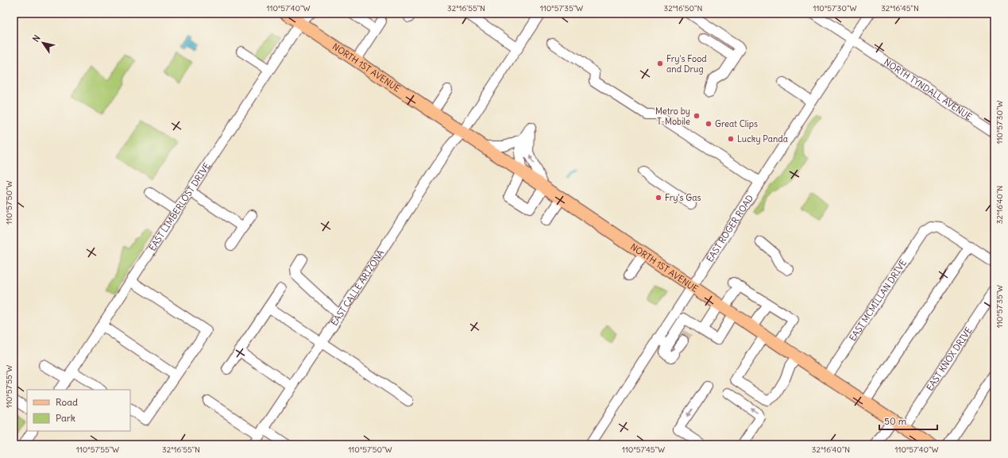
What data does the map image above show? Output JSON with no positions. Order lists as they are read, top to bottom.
{
  "streets": {
    "main road": ["NORTH 1ST AVENUE"],
    "street": [
      "NORTH TYNDALL AVENUE",
      "EAST LIMBERLOST DRIVE",
      "EAST ROGER ROAD",
      "EAST CALLE ARIZONA",
      "EAST MCMILLAN DRIVE",
      "EAST KNOX DRIVE"
    ]
  },
  "crossings": [
    ["NORTH 1ST AVENUE", "EAST LIMBERLOST DRIVE"],
    ["NORTH 1ST AVENUE", "EAST ROGER ROAD"],
    ["NORTH 1ST AVENUE", "EAST CALLE ARIZONA"],
    ["NORTH 1ST AVENUE", "EAST MCMILLAN DRIVE"],
    ["NORTH 1ST AVENUE", "EAST KNOX DRIVE"],
    ["NORTH TYNDALL AVENUE", "EAST ROGER ROAD"]
  ],
  "places": [
    "Fry's Food and Drug",
    "Metro by T-Mobile",
    "Great Clips",
    "Lucky Panda",
    "Fry's Gas"
  ],
  "legend": ["Road", "Park"],
  "scale_bar": "50 m",
  "north": "top left",
  "coordinates": [
    "110°57'40\"W",
    "32°16'55\"N",
    "110°57'35\"W",
    "32°16'50\"N",
    "110°57'30\"W",
    "32°16'45\"N",
    "110°57'50\"W",
    "32°16'40\"N",
    "110°57'55\"W",
    "110°57'45\"W"
  ]
}
